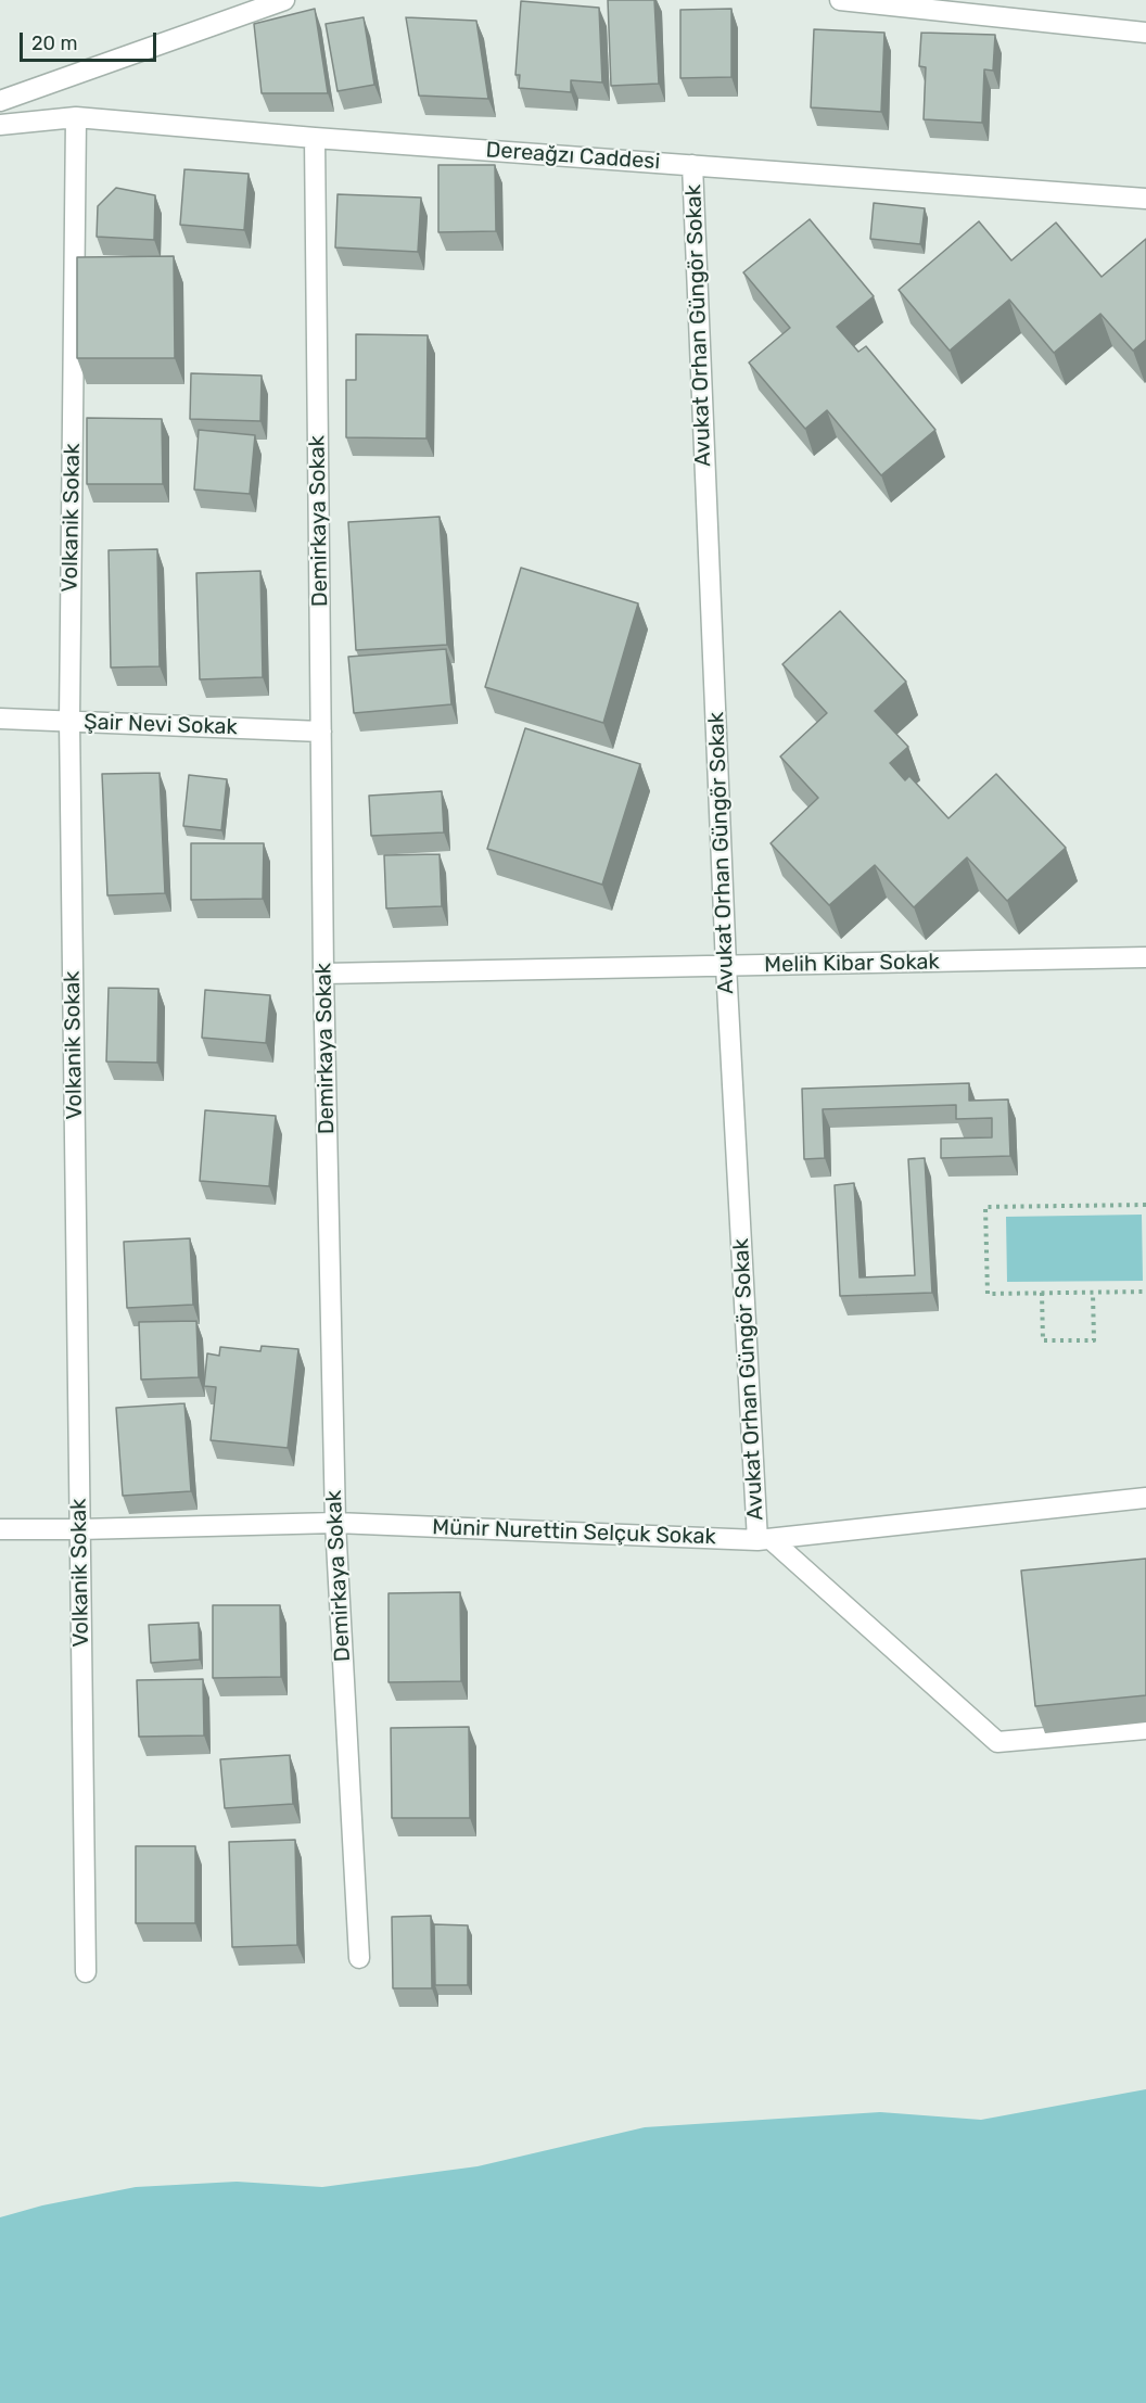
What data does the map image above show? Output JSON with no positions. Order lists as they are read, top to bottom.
{
  "streets": {
    "street": [
      "Dereağzı Caddesi",
      "Avukat Orhan Güngör Sokak",
      "Volkanik Sokak",
      "Demirkaya Sokak",
      "Şair Nevi Sokak",
      "Melih Kibar Sokak",
      "Münir Nurettin Selçuk Sokak"
    ]
  },
  "crossings": [
    ["Dereağzı Caddesi", "Avukat Orhan Güngör Sokak"],
    ["Dereağzı Caddesi", "Volkanik Sokak"],
    ["Dereağzı Caddesi", "Demirkaya Sokak"],
    ["Avukat Orhan Güngör Sokak", "Melih Kibar Sokak"],
    ["Avukat Orhan Güngör Sokak", "Münir Nurettin Selçuk Sokak"],
    ["Volkanik Sokak", "Şair Nevi Sokak"],
    ["Volkanik Sokak", "Münir Nurettin Selçuk Sokak"],
    ["Demirkaya Sokak", "Şair Nevi Sokak"],
    ["Demirkaya Sokak", "Melih Kibar Sokak"],
    ["Demirkaya Sokak", "Münir Nurettin Selçuk Sokak"]
  ],
  "scale_bar": "20 m"
}
